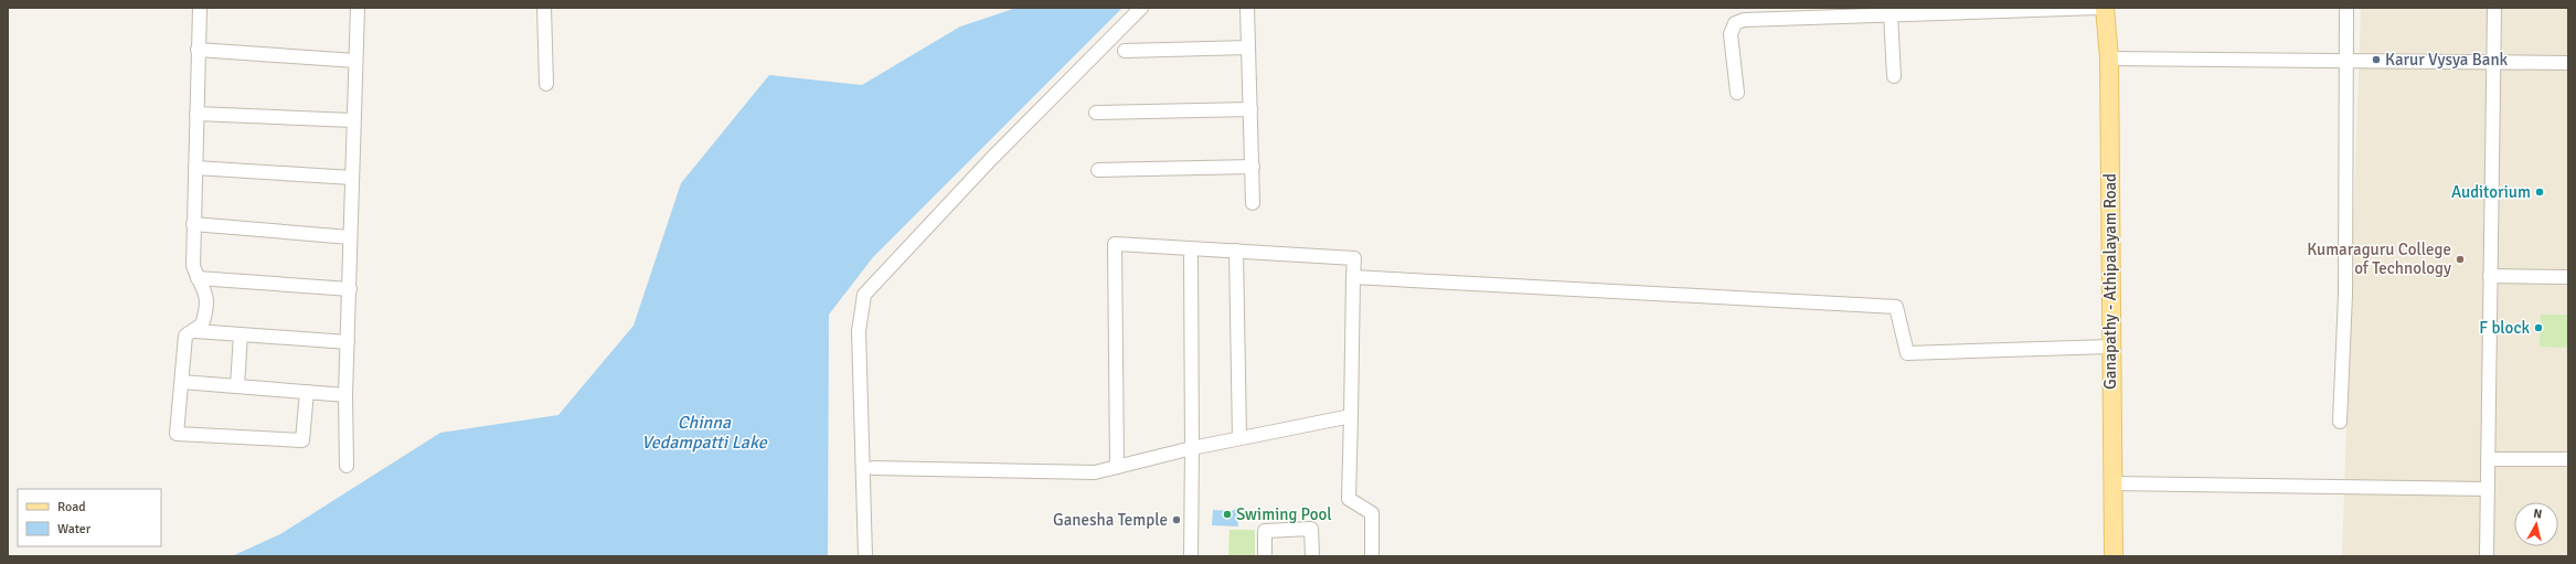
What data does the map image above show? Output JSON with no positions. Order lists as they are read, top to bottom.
{
  "streets": {
    "main road": ["Ganapathy - Athipalayam Road"]
  },
  "water": ["Chinna Vedampatti Lake"],
  "places": [
    "Karur Vysya Bank",
    "Auditorium",
    "Kumaraguru College of Technology",
    "F block",
    "Swiming Pool",
    "Ganesha Temple"
  ],
  "legend": ["Road", "Water"],
  "north": "top"
}
